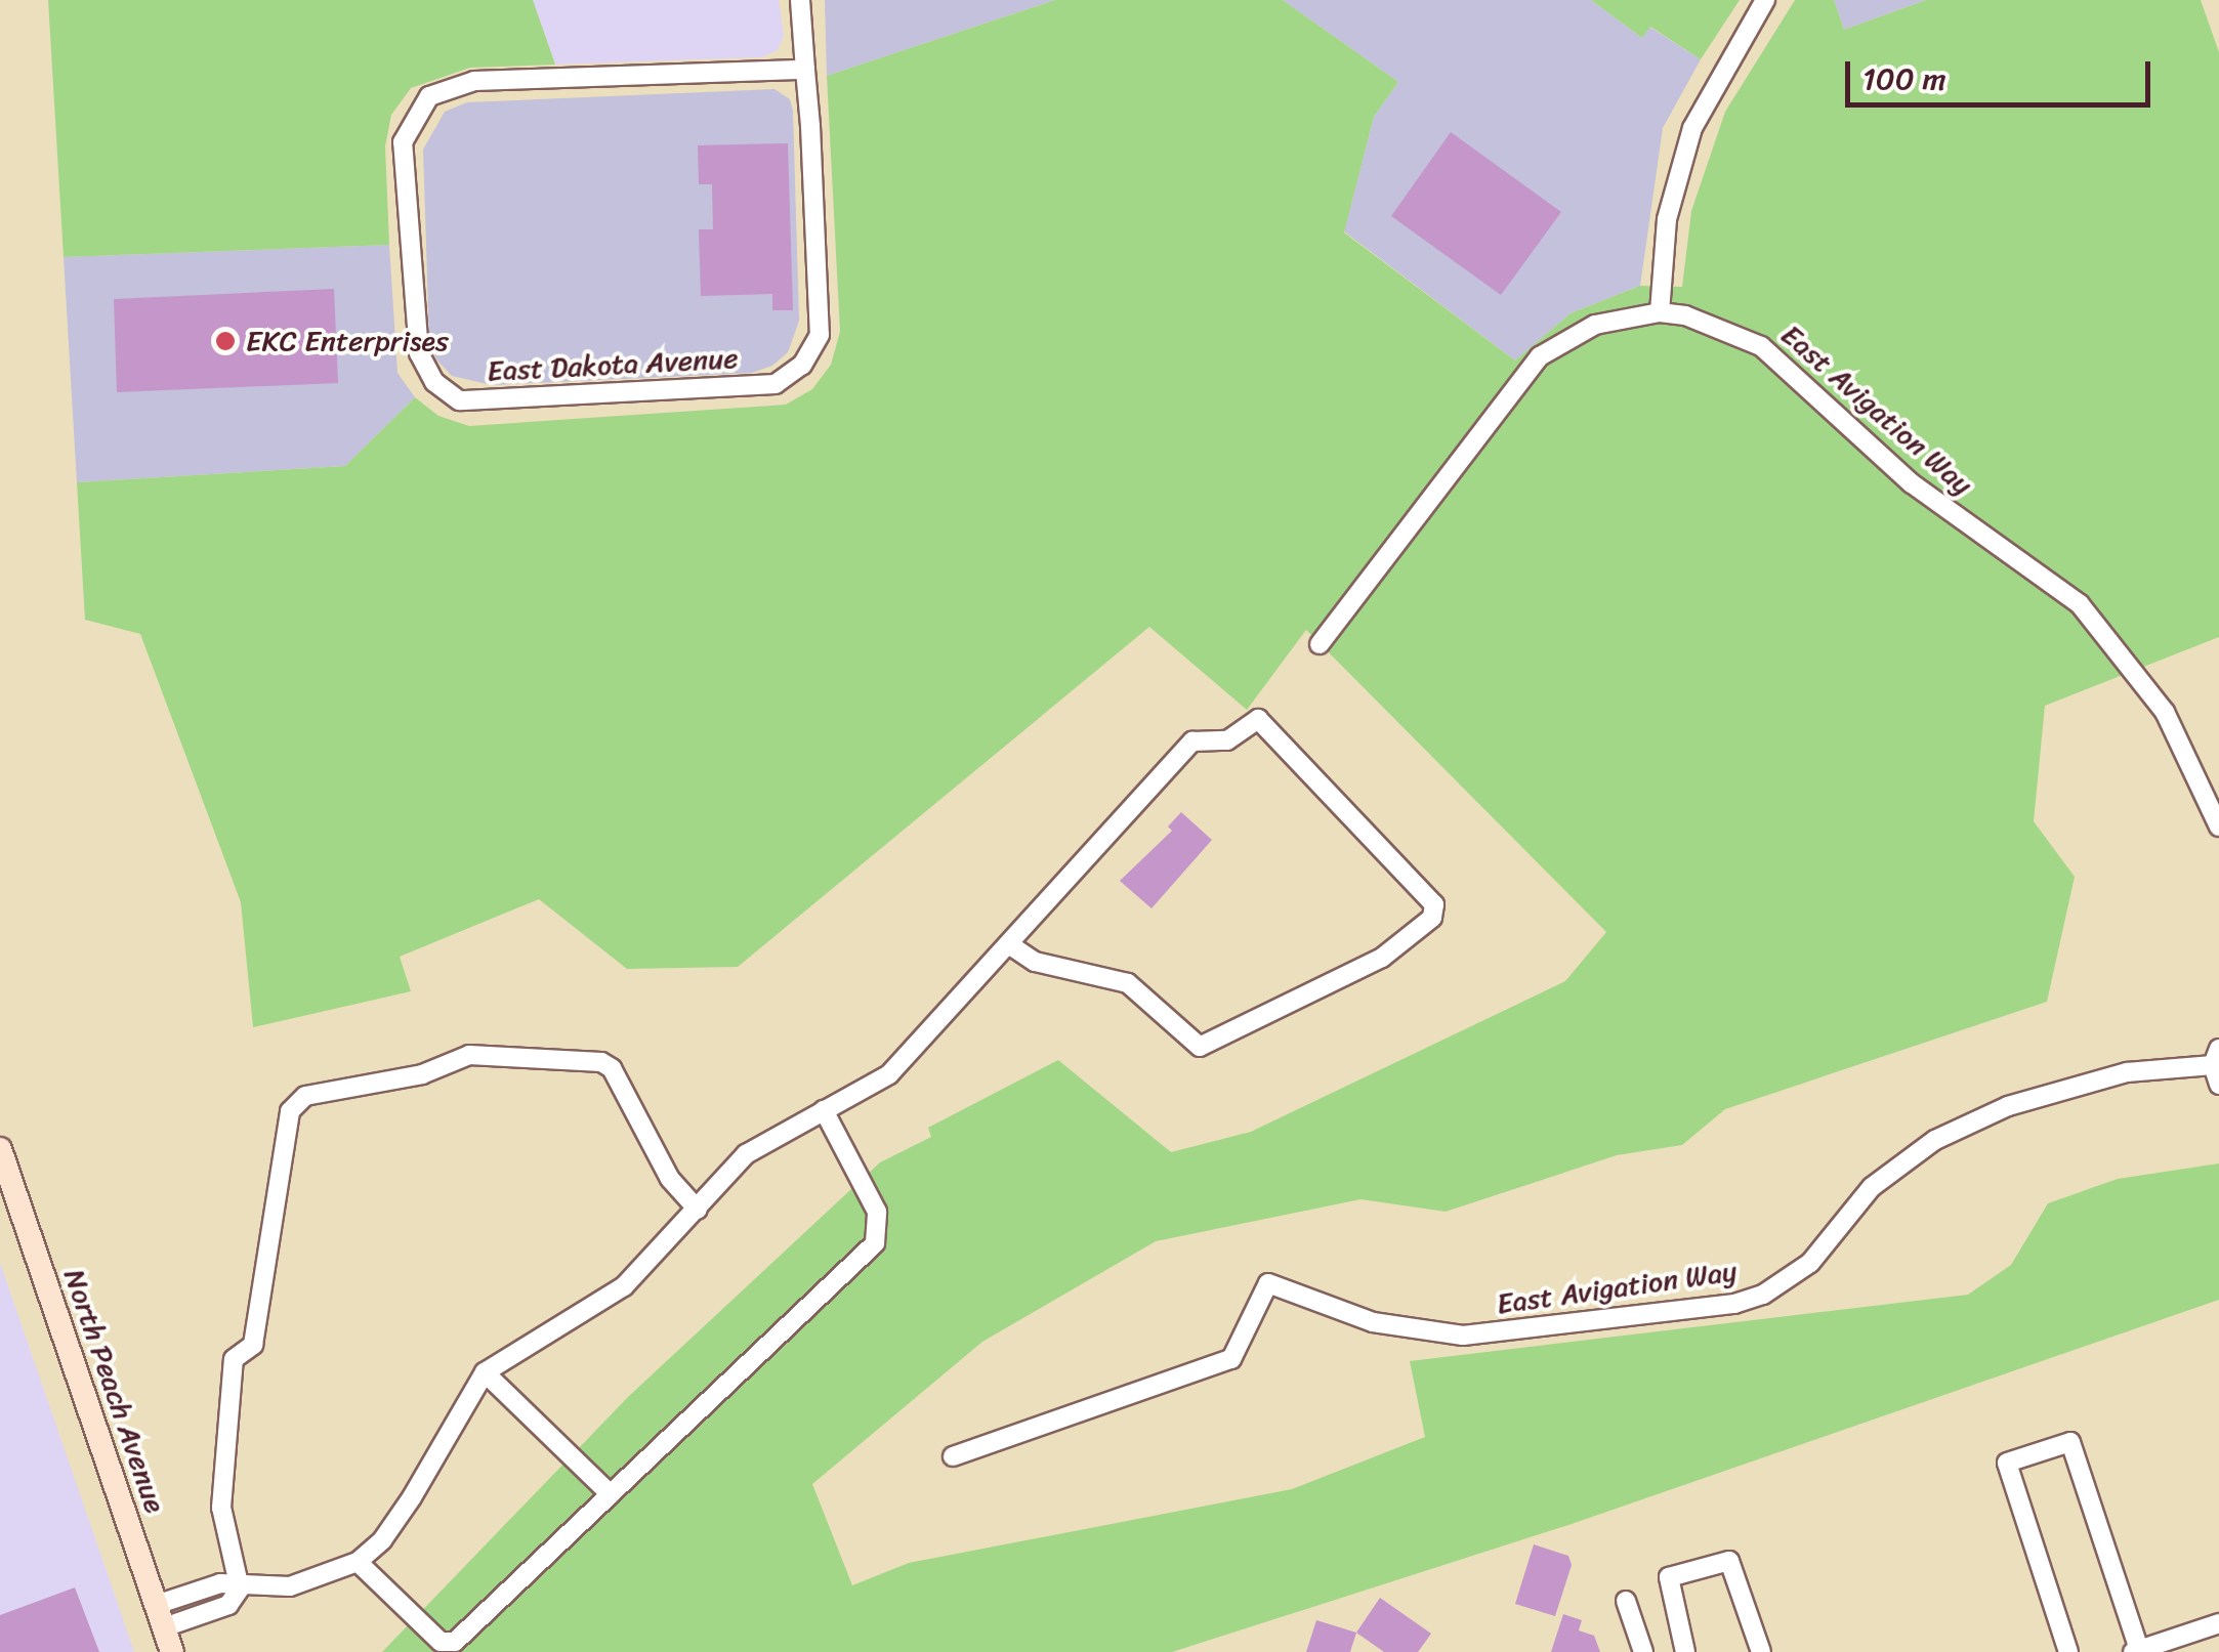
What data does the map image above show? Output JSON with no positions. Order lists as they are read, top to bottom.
{
  "streets": {
    "main road": ["North Peach Avenue"],
    "street": ["East Dakota Avenue", "East Avigation Way"]
  },
  "places": ["EKC Enterprises"],
  "scale_bar": "100 m"
}
